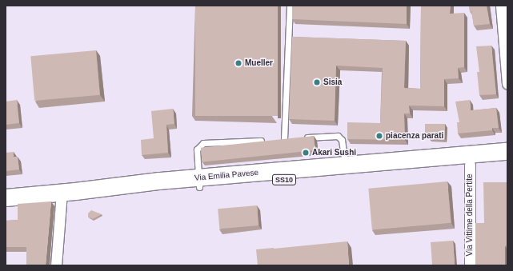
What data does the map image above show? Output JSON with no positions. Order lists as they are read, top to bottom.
{
  "streets": {
    "main road": ["Via Emilia Pavese", "SS10"],
    "street": ["Via Vittime della Pertite"]
  },
  "crossings": [
    ["Via Emilia Pavese", "Via Vittime della Pertite"]
  ],
  "places": [
    "Mueller",
    "Sisia",
    "piacenza parati",
    "Akari Sushi"
  ]
}
